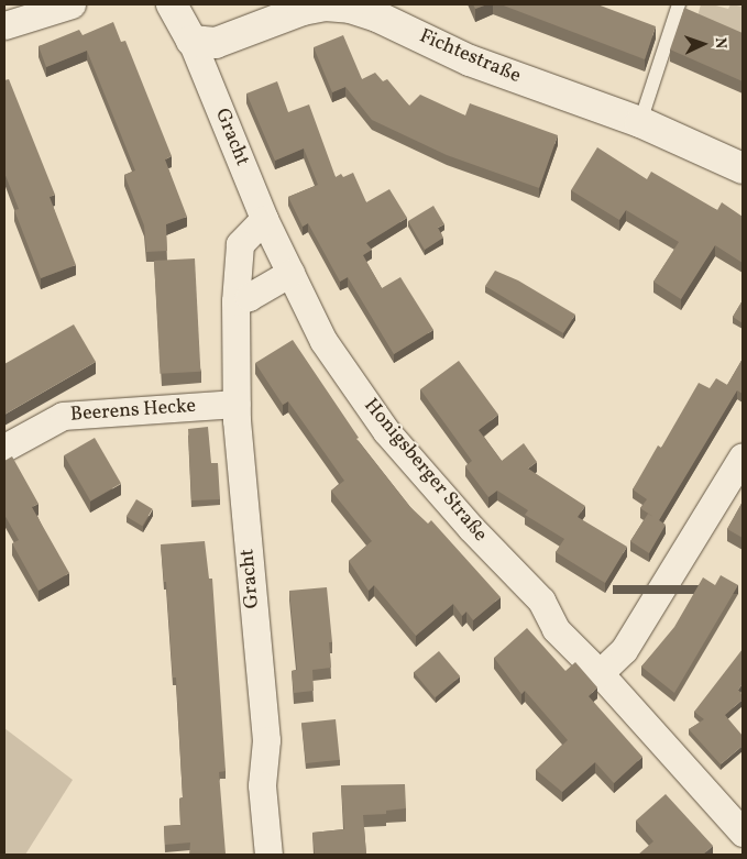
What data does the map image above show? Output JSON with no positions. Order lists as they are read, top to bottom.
{
  "streets": {
    "street": [
      "Fichtestraße",
      "Gracht",
      "Beerens Hecke",
      "Honigsberger Straße"
    ]
  },
  "crossings": [
    ["Fichtestraße", "Gracht"],
    ["Gracht", "Beerens Hecke"],
    ["Gracht", "Honigsberger Straße"]
  ],
  "north": "right"
}
